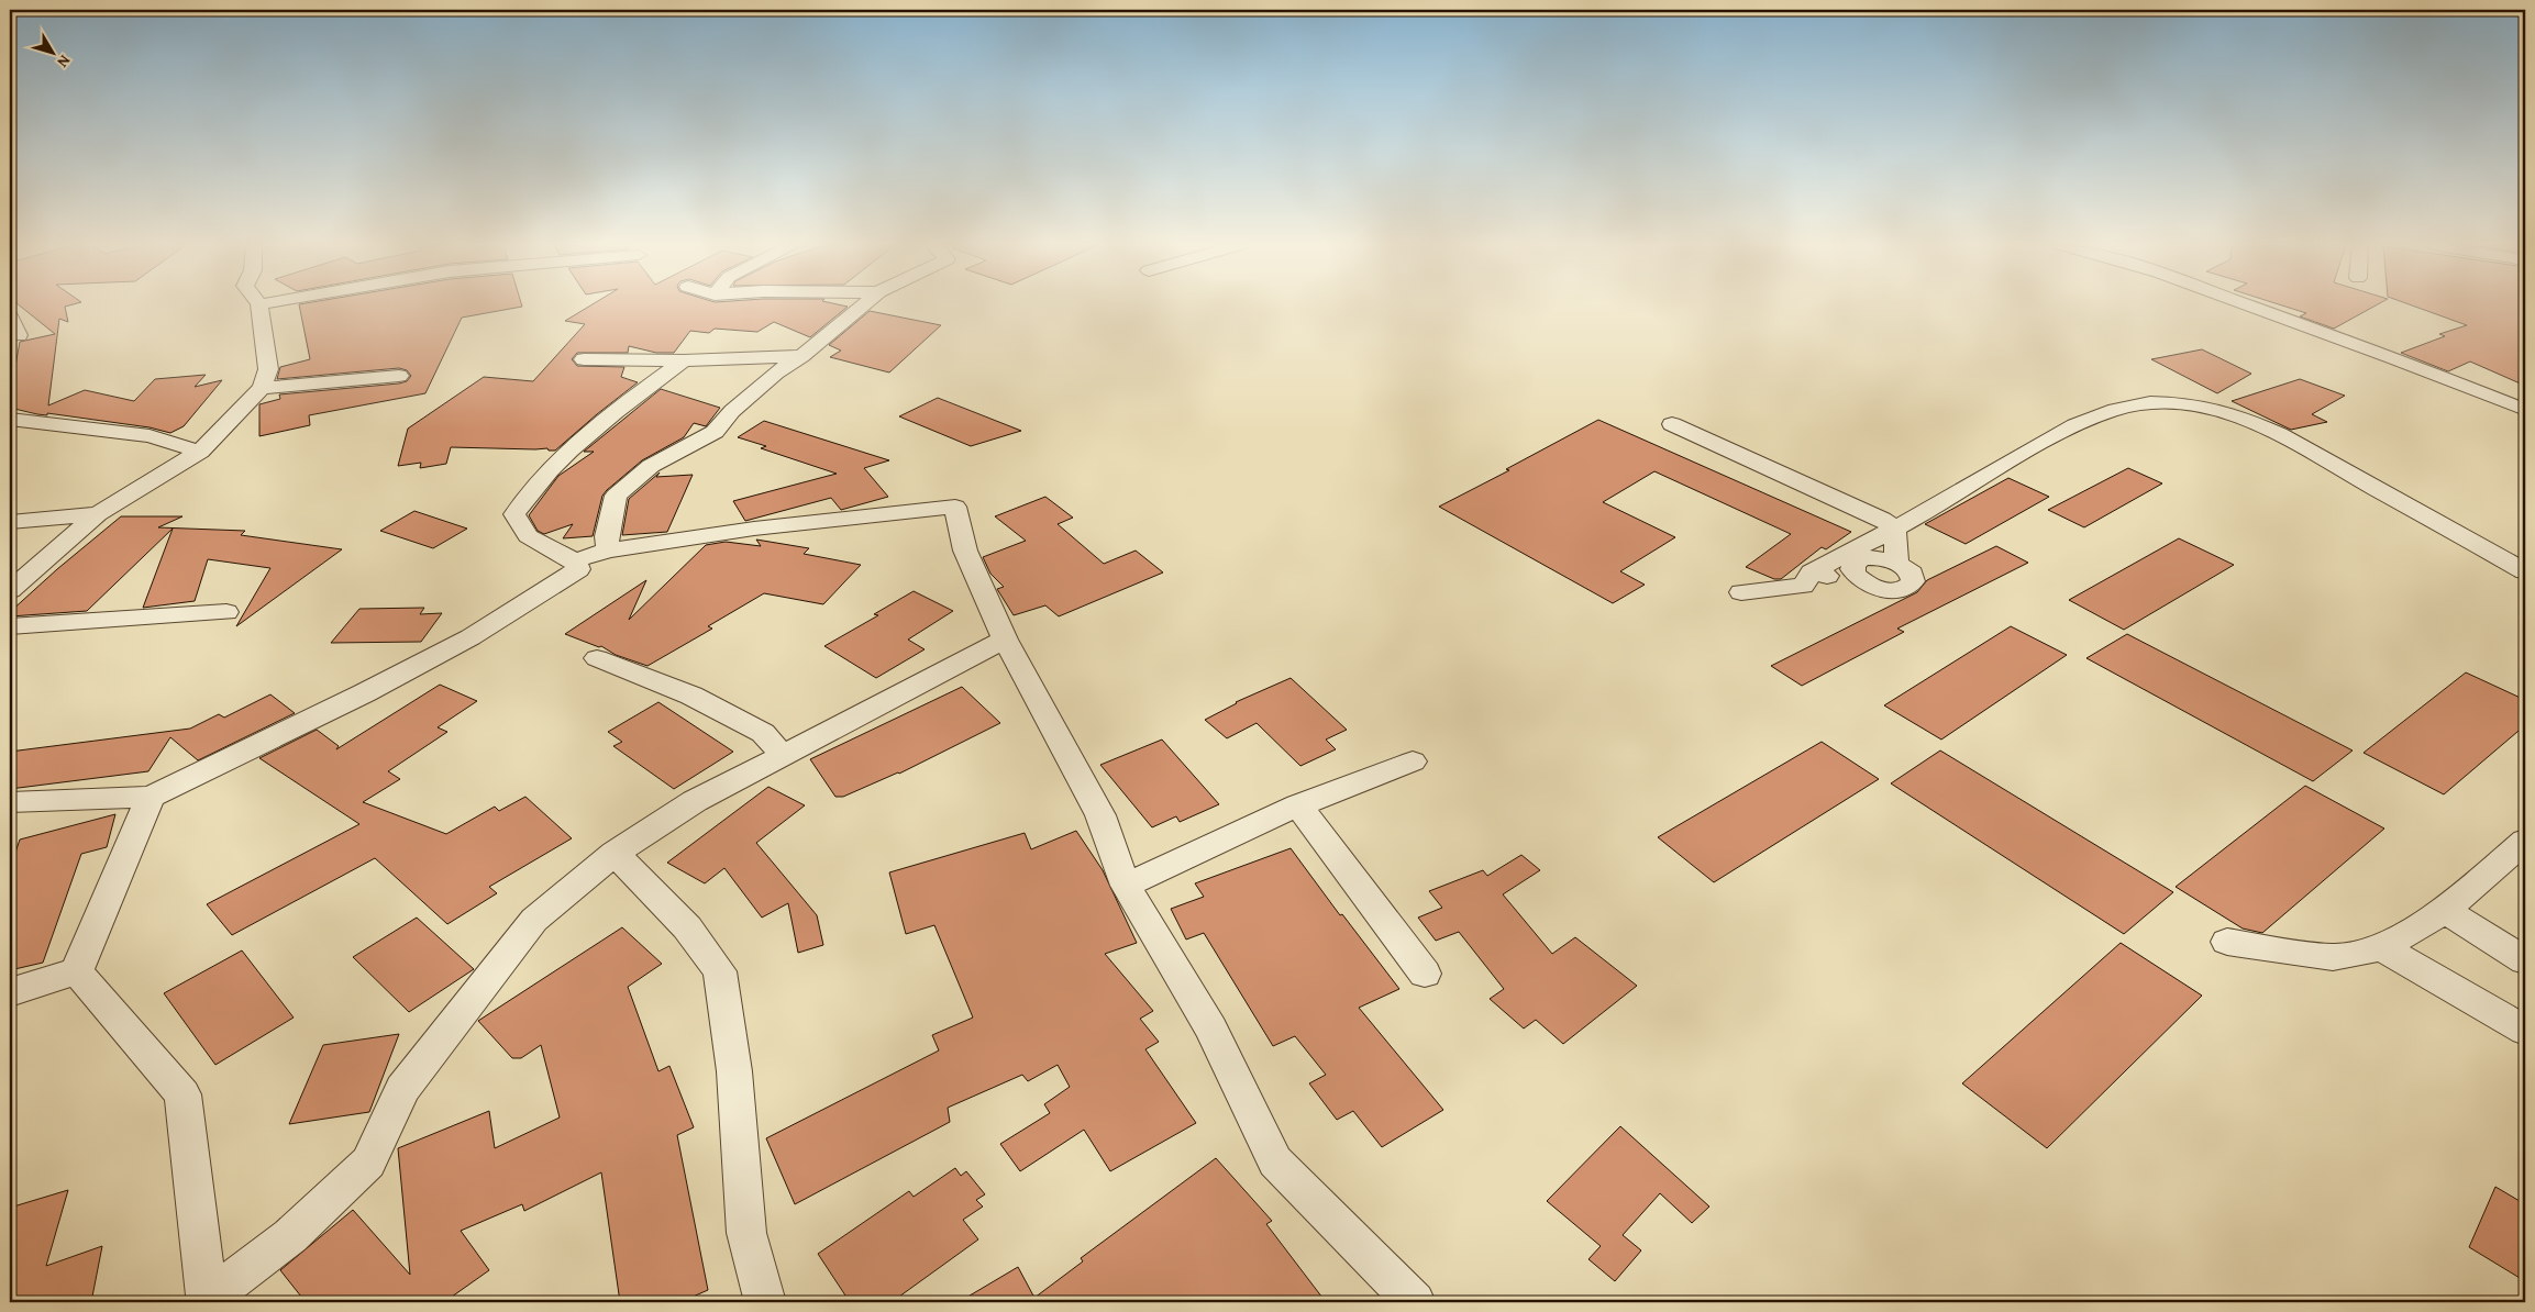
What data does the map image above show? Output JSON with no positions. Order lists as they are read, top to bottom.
{
  "north": "bottom right"
}
